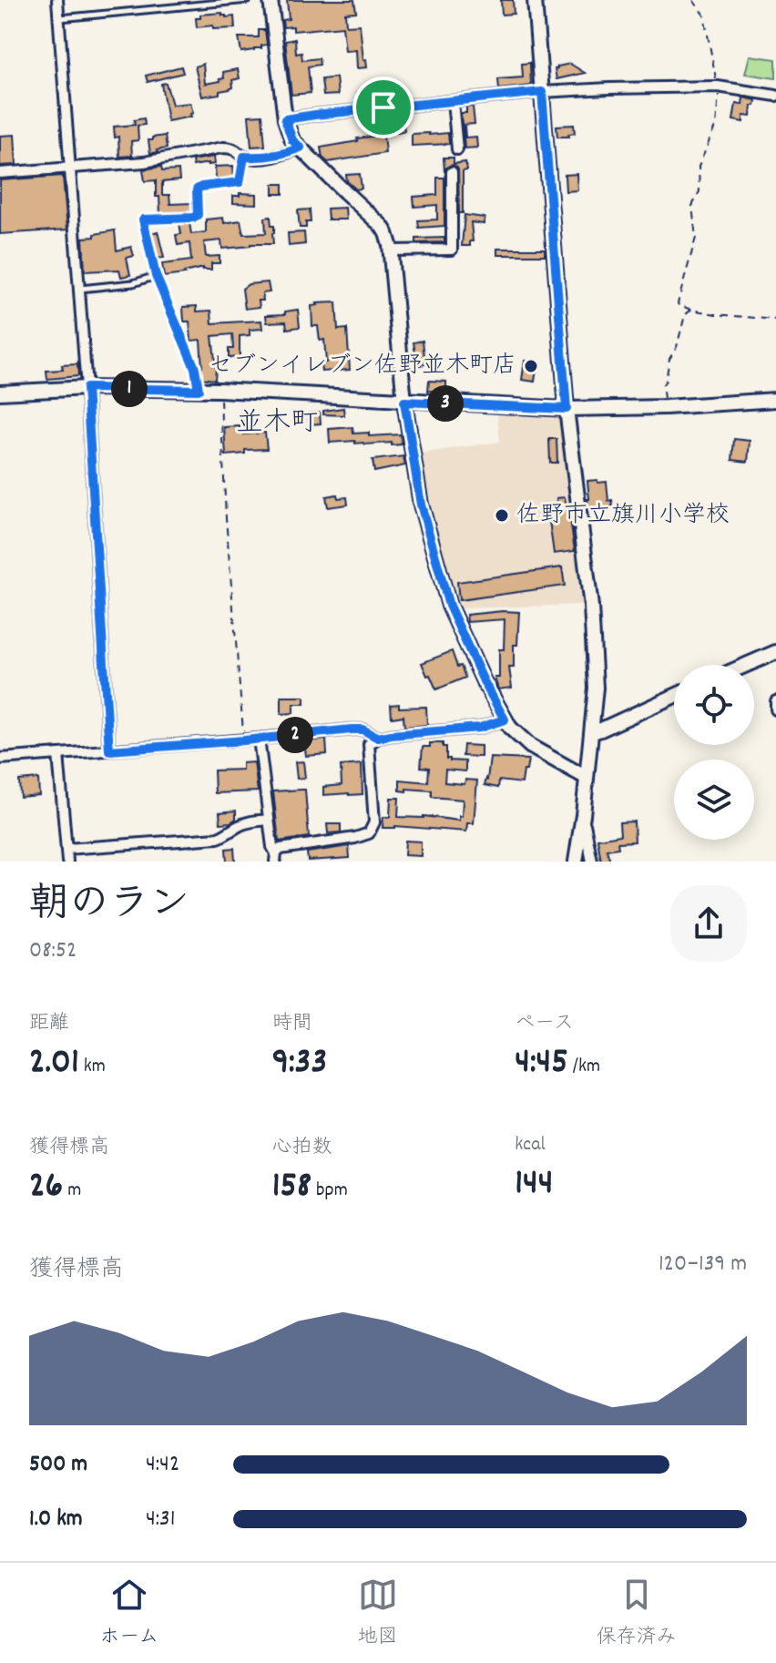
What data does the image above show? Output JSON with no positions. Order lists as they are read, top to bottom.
{
  "districts": ["並木町"],
  "places": ["セブンイレブン佐野並木町店", "佐野市立旗川小学校"],
  "page": {
    "pins": ["1", "3", "2"],
    "heading": ["朝のラン", "08:52"],
    "stats": [
      ["距離", "2.01 km"],
      ["時間", "9:33"],
      ["ペース", "4:45 /km"],
      ["獲得標高", "26 m"],
      ["心拍数", "158 bpm"],
      ["kcal", "144"]
    ],
    "chart": ["獲得標高", "120–139 m"],
    "list": [
      {
        "name": "500 m",
        "note": "4:42"
      },
      {
        "name": "1.0 km",
        "note": "4:31"
      }
    ],
    "tabs": ["ホーム", "地図", "保存済み"]
  }
}
